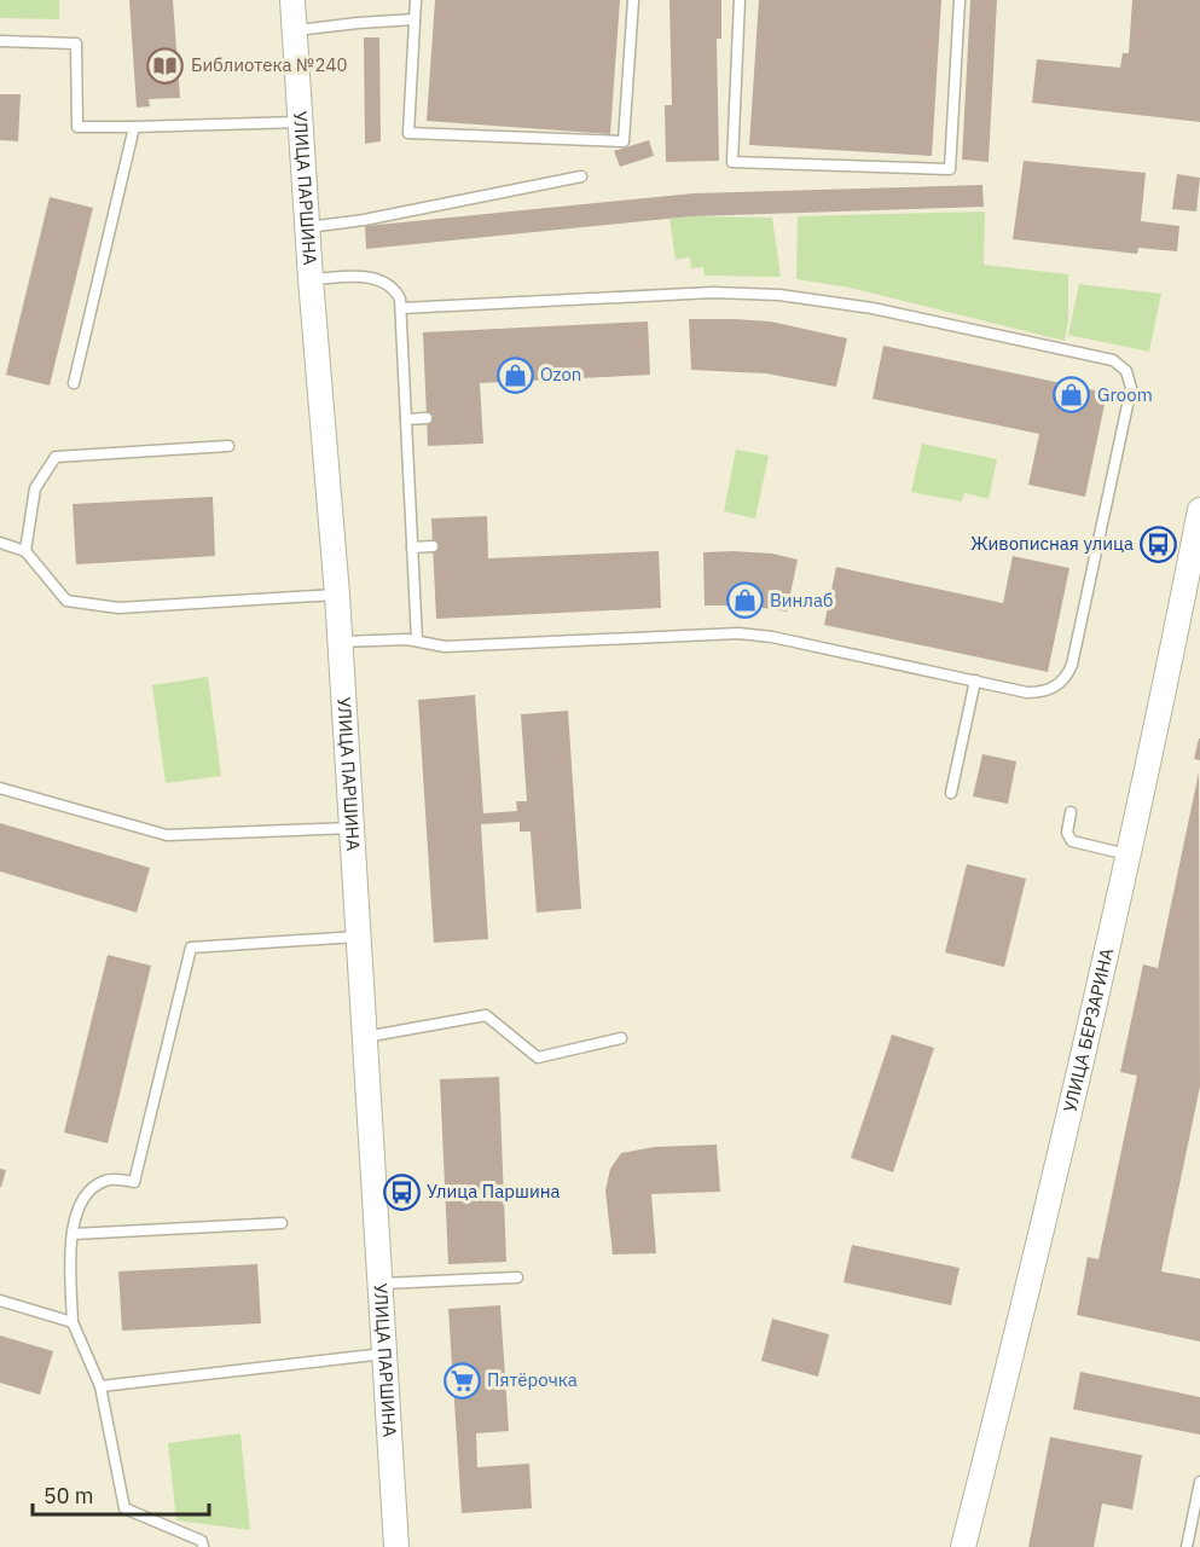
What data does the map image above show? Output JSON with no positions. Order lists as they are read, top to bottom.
{
  "streets": {
    "street": ["УЛИЦА ПАРШИНА", "УЛИЦА БЕРЗАРИНА"]
  },
  "places": {
    "library": ["Библиотека №240"],
    "shop": ["Ozon", "Groom", "Винлаб"],
    "bus stop": ["Живописная улица", "Улица Паршина"],
    "supermarket": ["Пятёрочка"]
  },
  "scale_bar": "50 m"
}
